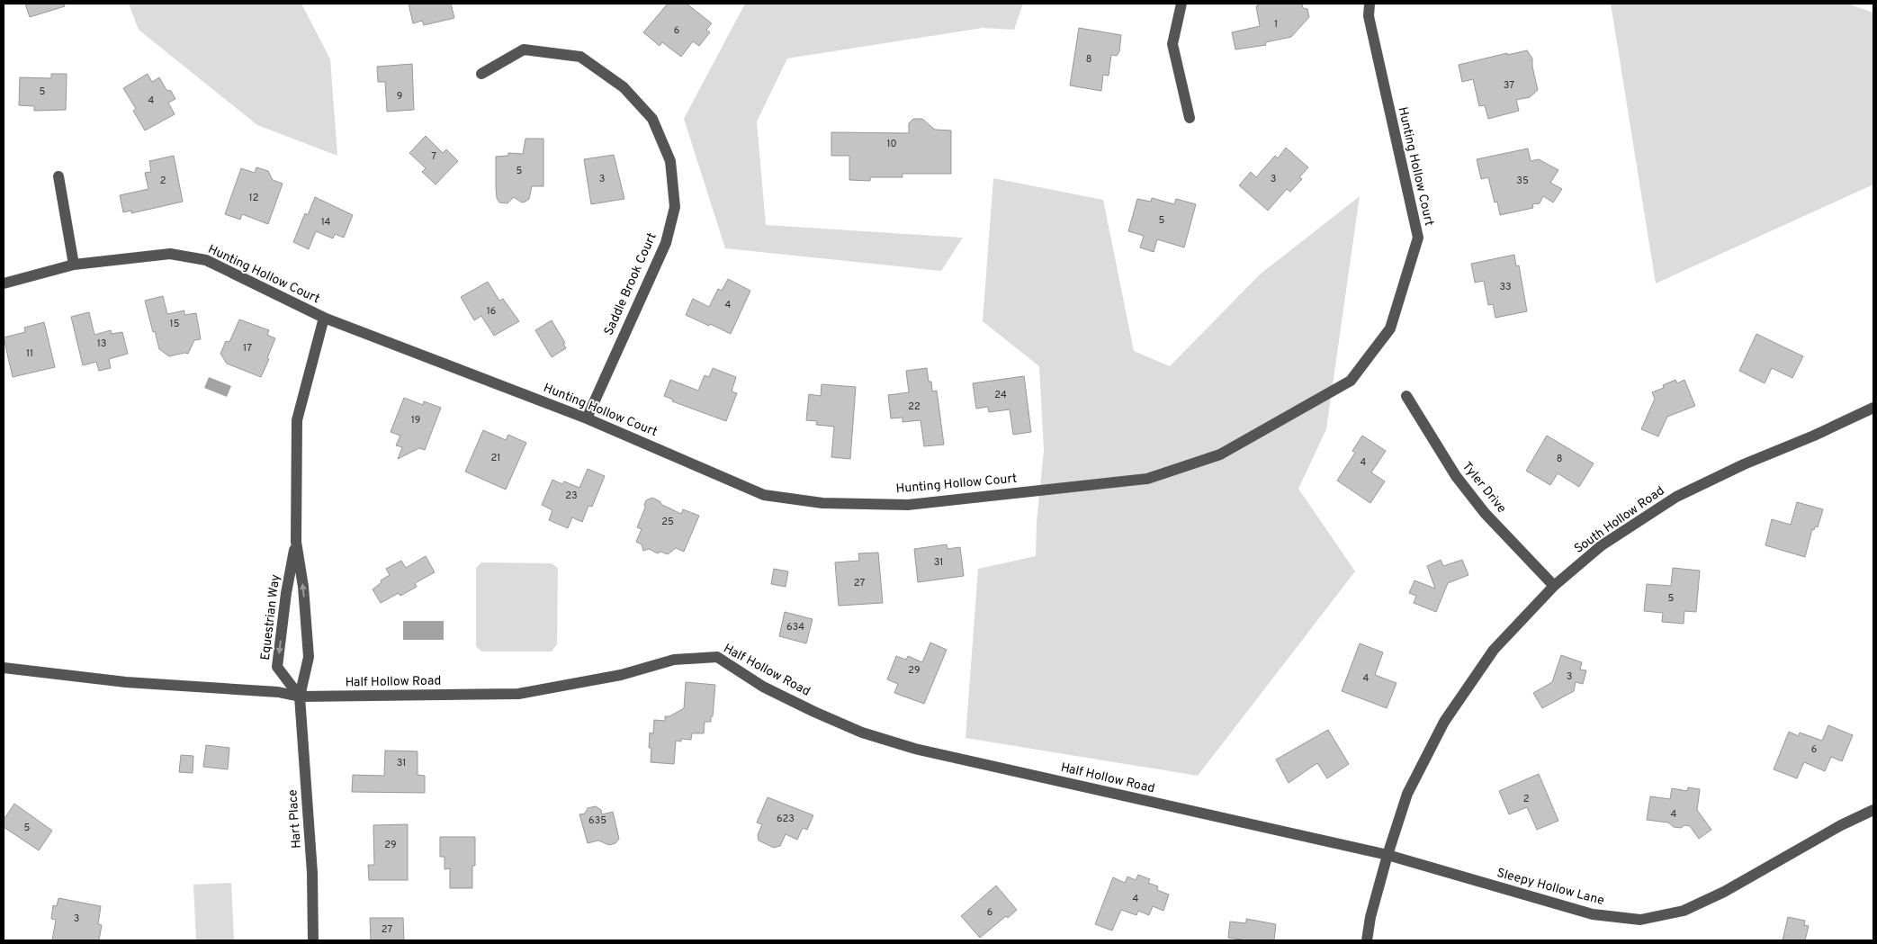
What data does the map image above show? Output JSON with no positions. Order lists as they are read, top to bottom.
{
  "streets": {
    "street": [
      "Hunting Hollow Court",
      "Saddle Brook Court",
      "Tyler Drive",
      "South Hollow Road",
      "Equestrian Way",
      "Half Hollow Road",
      "Hart Place",
      "Sleepy Hollow Lane"
    ]
  },
  "crossings": [
    ["Hunting Hollow Court", "Saddle Brook Court"],
    ["Hunting Hollow Court", "Equestrian Way"],
    ["Tyler Drive", "South Hollow Road"],
    ["South Hollow Road", "Half Hollow Road"],
    ["South Hollow Road", "Sleepy Hollow Lane"],
    ["Equestrian Way", "Half Hollow Road"],
    ["Equestrian Way", "Hart Place"],
    ["Half Hollow Road", "Hart Place"],
    ["Half Hollow Road", "Sleepy Hollow Lane"]
  ],
  "house_numbers": [
    "1",
    "6",
    "8",
    "37",
    "5",
    "9",
    "4",
    "10",
    "7",
    "5",
    "3",
    "3",
    "2",
    "35",
    "12",
    "5",
    "14",
    "33",
    "4",
    "16",
    "15",
    "13",
    "17",
    "11",
    "24",
    "22",
    "19",
    "21",
    "8",
    "4",
    "23",
    "25",
    "31",
    "27",
    "5",
    "634",
    "29",
    "3",
    "4",
    "6",
    "31",
    "2",
    "4",
    "623",
    "635",
    "5",
    "29",
    "4",
    "6",
    "3",
    "27"
  ]
}
